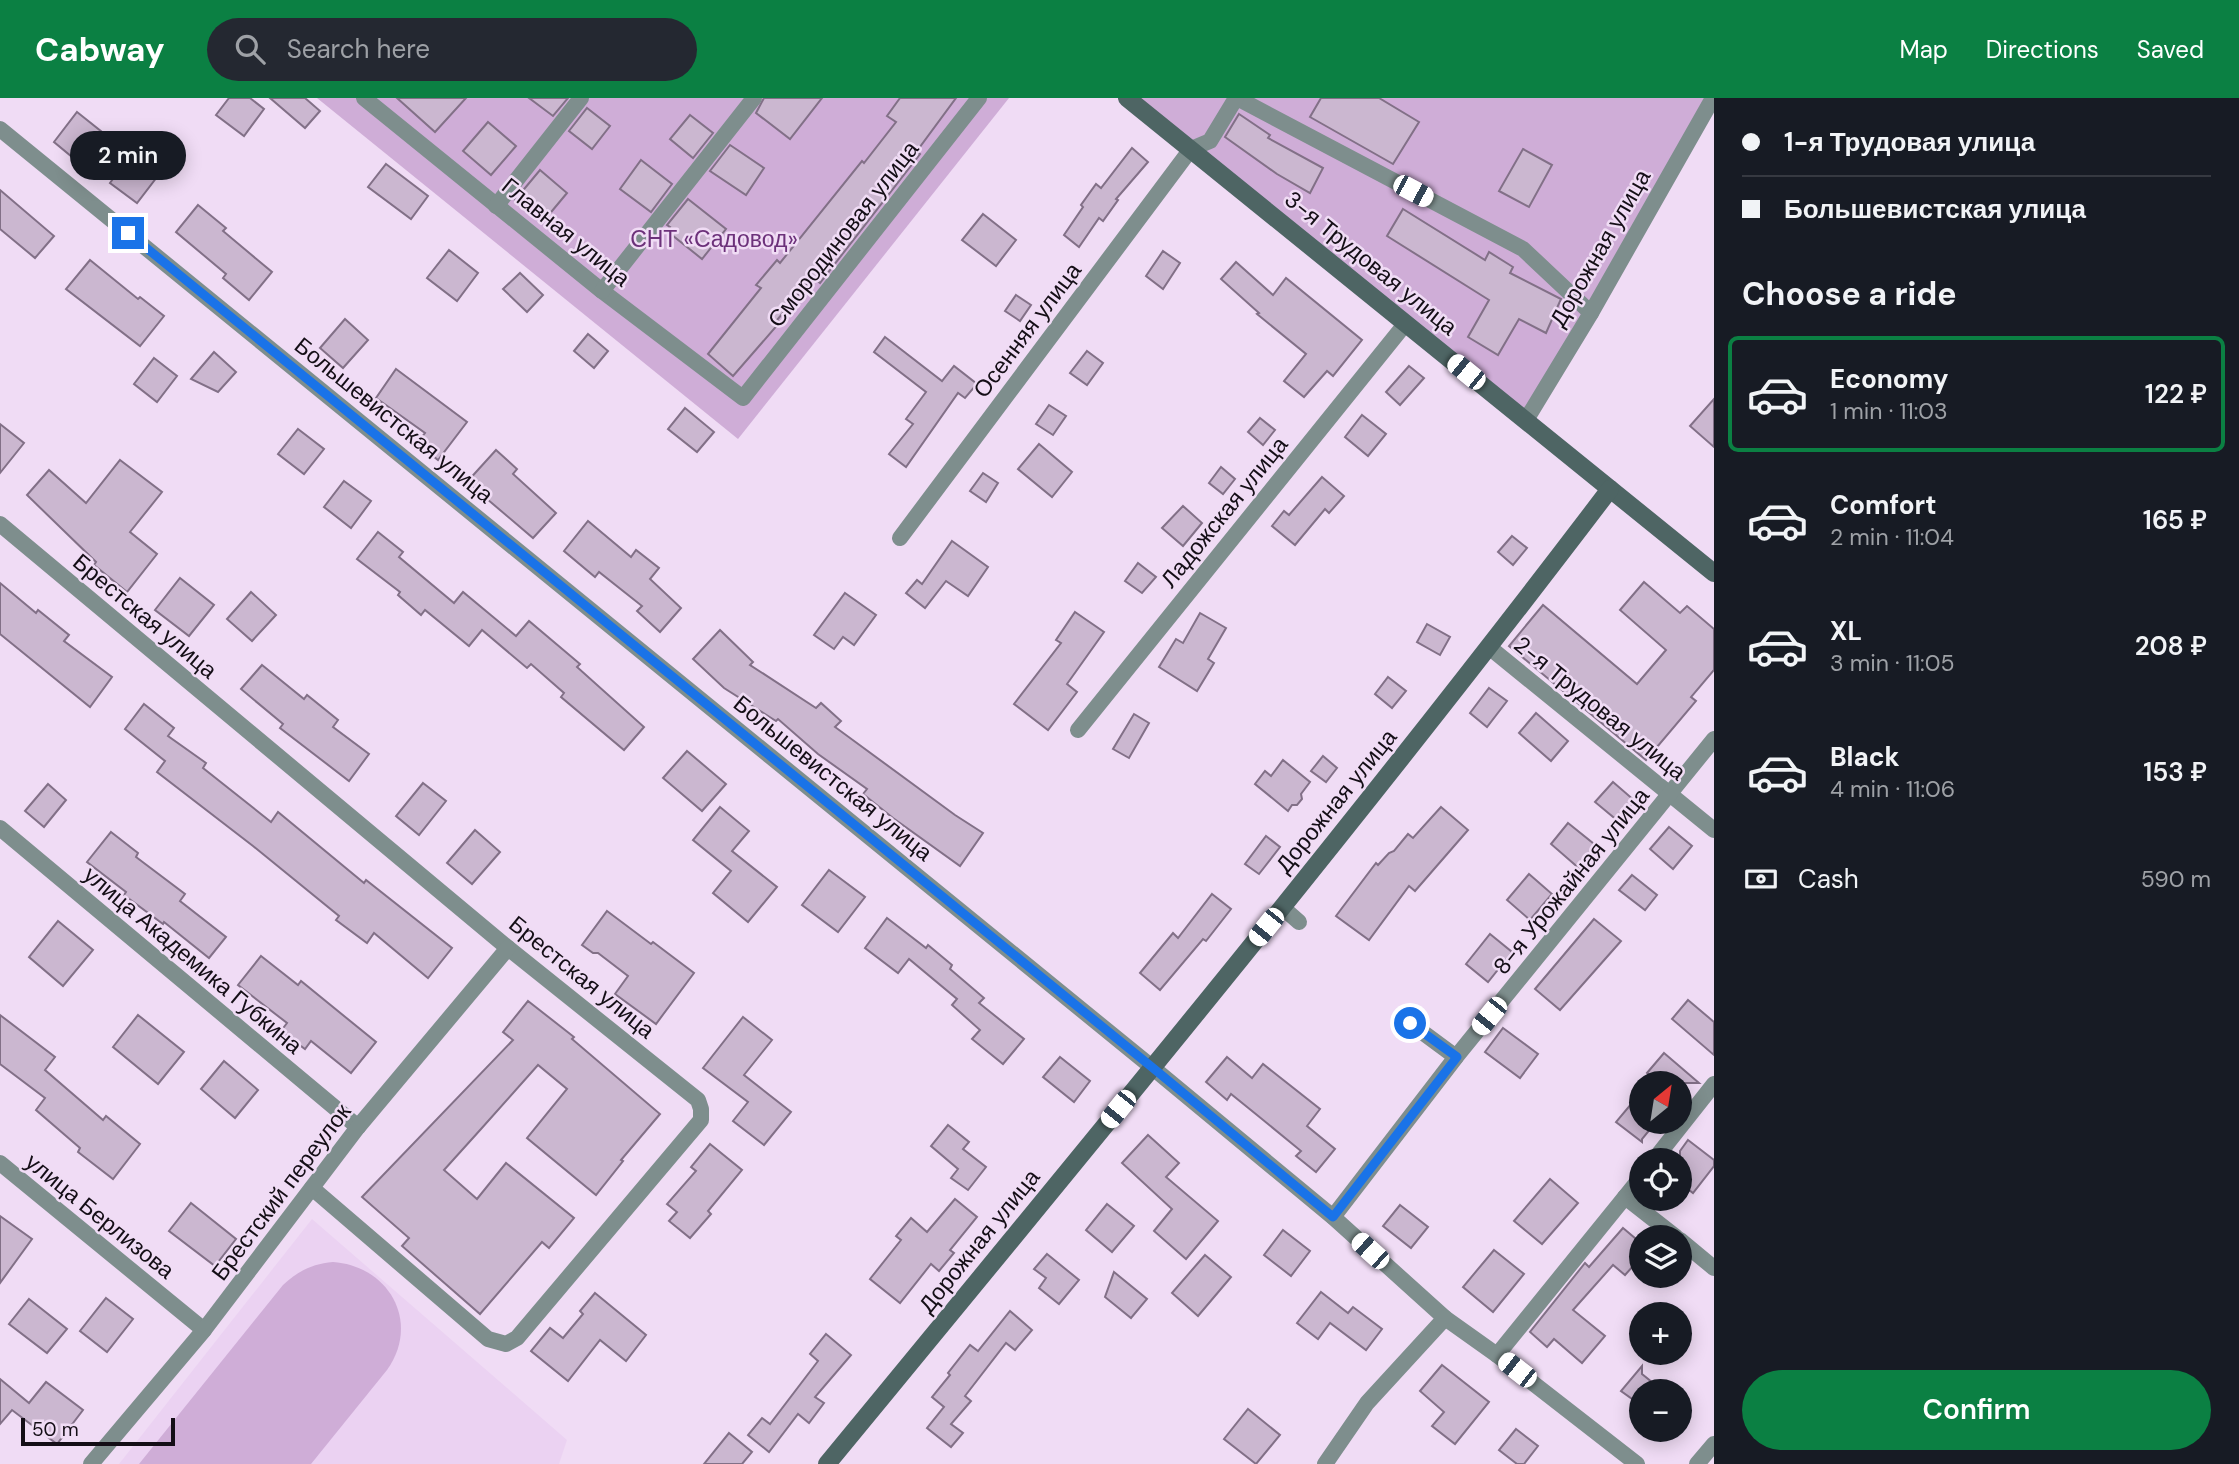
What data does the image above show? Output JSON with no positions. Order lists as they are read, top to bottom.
{
  "streets": {
    "street": [
      "Главная улица",
      "Смородиновая улица",
      "Дорожная улица",
      "3-я Трудовая улица",
      "Осенняя улица",
      "Большевистская улица",
      "Ладожская улица",
      "Брестская улица",
      "2-я Трудовая улица",
      "8-я Урожайная улица",
      "улица Академика Губкина",
      "Брестский переулок",
      "улица Берлизова"
    ]
  },
  "crossings": [
    ["Главная улица", "Смородиновая улица"],
    ["Дорожная улица", "3-я Трудовая улица"],
    ["Дорожная улица", "Большевистская улица"],
    ["Дорожная улица", "2-я Трудовая улица"],
    ["3-я Трудовая улица", "Осенняя улица"],
    ["3-я Трудовая улица", "Ладожская улица"],
    ["Большевистская улица", "8-я Урожайная улица"],
    ["Брестская улица", "Брестский переулок"],
    ["2-я Трудовая улица", "8-я Урожайная улица"],
    ["улица Академика Губкина", "Брестский переулок"],
    ["Брестский переулок", "улица Берлизова"]
  ],
  "parks": ["СНТ «Садовод»"],
  "scale_bar": "50 m",
  "north": "top right",
  "page": {
    "header": "Cabway",
    "search": "Search here",
    "nav": ["Map", "Directions", "Saved"],
    "banner": ["1-я Трудовая улица", "Большевистская улица"],
    "bubble": "2 min",
    "heading": "Choose a ride",
    "list": [
      {
        "name": "Economy",
        "note": "1 min · 11:03",
        "value": "122 ₽"
      },
      {
        "name": "Comfort",
        "note": "2 min · 11:04",
        "value": "165 ₽"
      },
      {
        "name": "XL",
        "note": "3 min · 11:05",
        "value": "208 ₽"
      },
      {
        "name": "Black",
        "note": "4 min · 11:06",
        "value": "153 ₽"
      }
    ],
    "pay": ["Cash", "590 m"],
    "map_buttons": ["+", "−"],
    "buttons": "Confirm",
    "scale": "50 m"
  }
}
